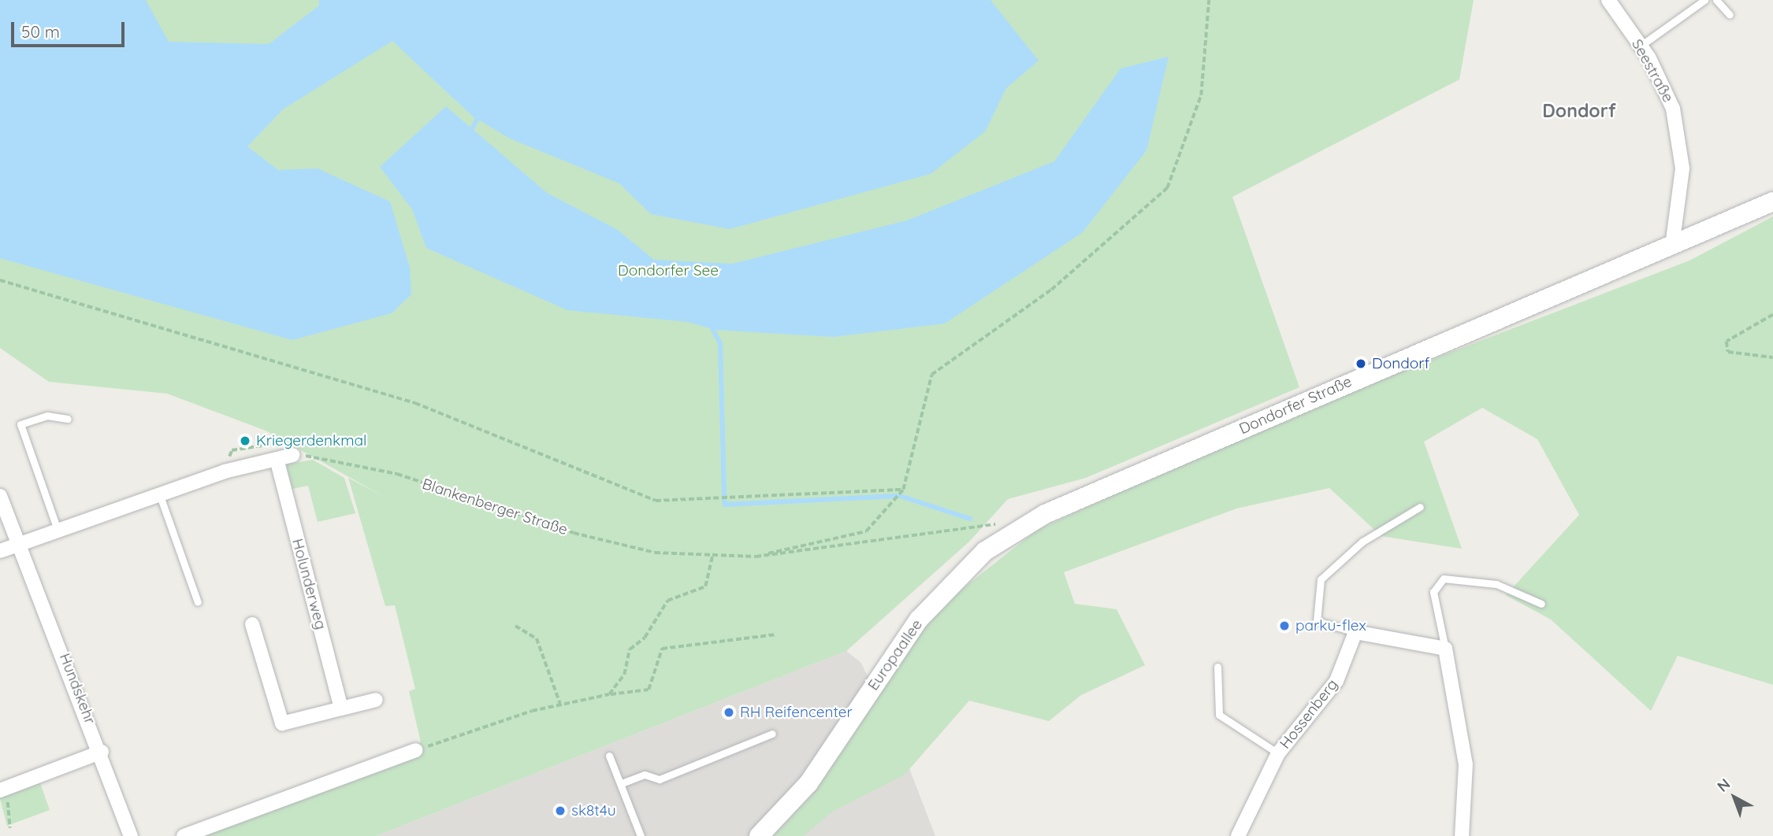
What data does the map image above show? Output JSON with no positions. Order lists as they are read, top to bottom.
{
  "streets": {
    "main road": ["Dondorfer Straße", "Europaallee"],
    "street": [
      "Seestraße",
      "Holunderweg",
      "Hundskehr",
      "Hossenberg"
    ],
    "path": ["Blankenberger Straße"]
  },
  "crossings": [
    ["Seestraße", "Dondorfer Straße"],
    ["Dondorfer Straße", "Europaallee"]
  ],
  "districts": ["Dondorf"],
  "parks": ["Dondorfer See"],
  "places": [
    "Dondorf",
    "Kriegerdenkmal",
    "parku-flex",
    "RH Reifencenter",
    "sk8t4u"
  ],
  "scale_bar": "50 m",
  "north": "top left"
}
